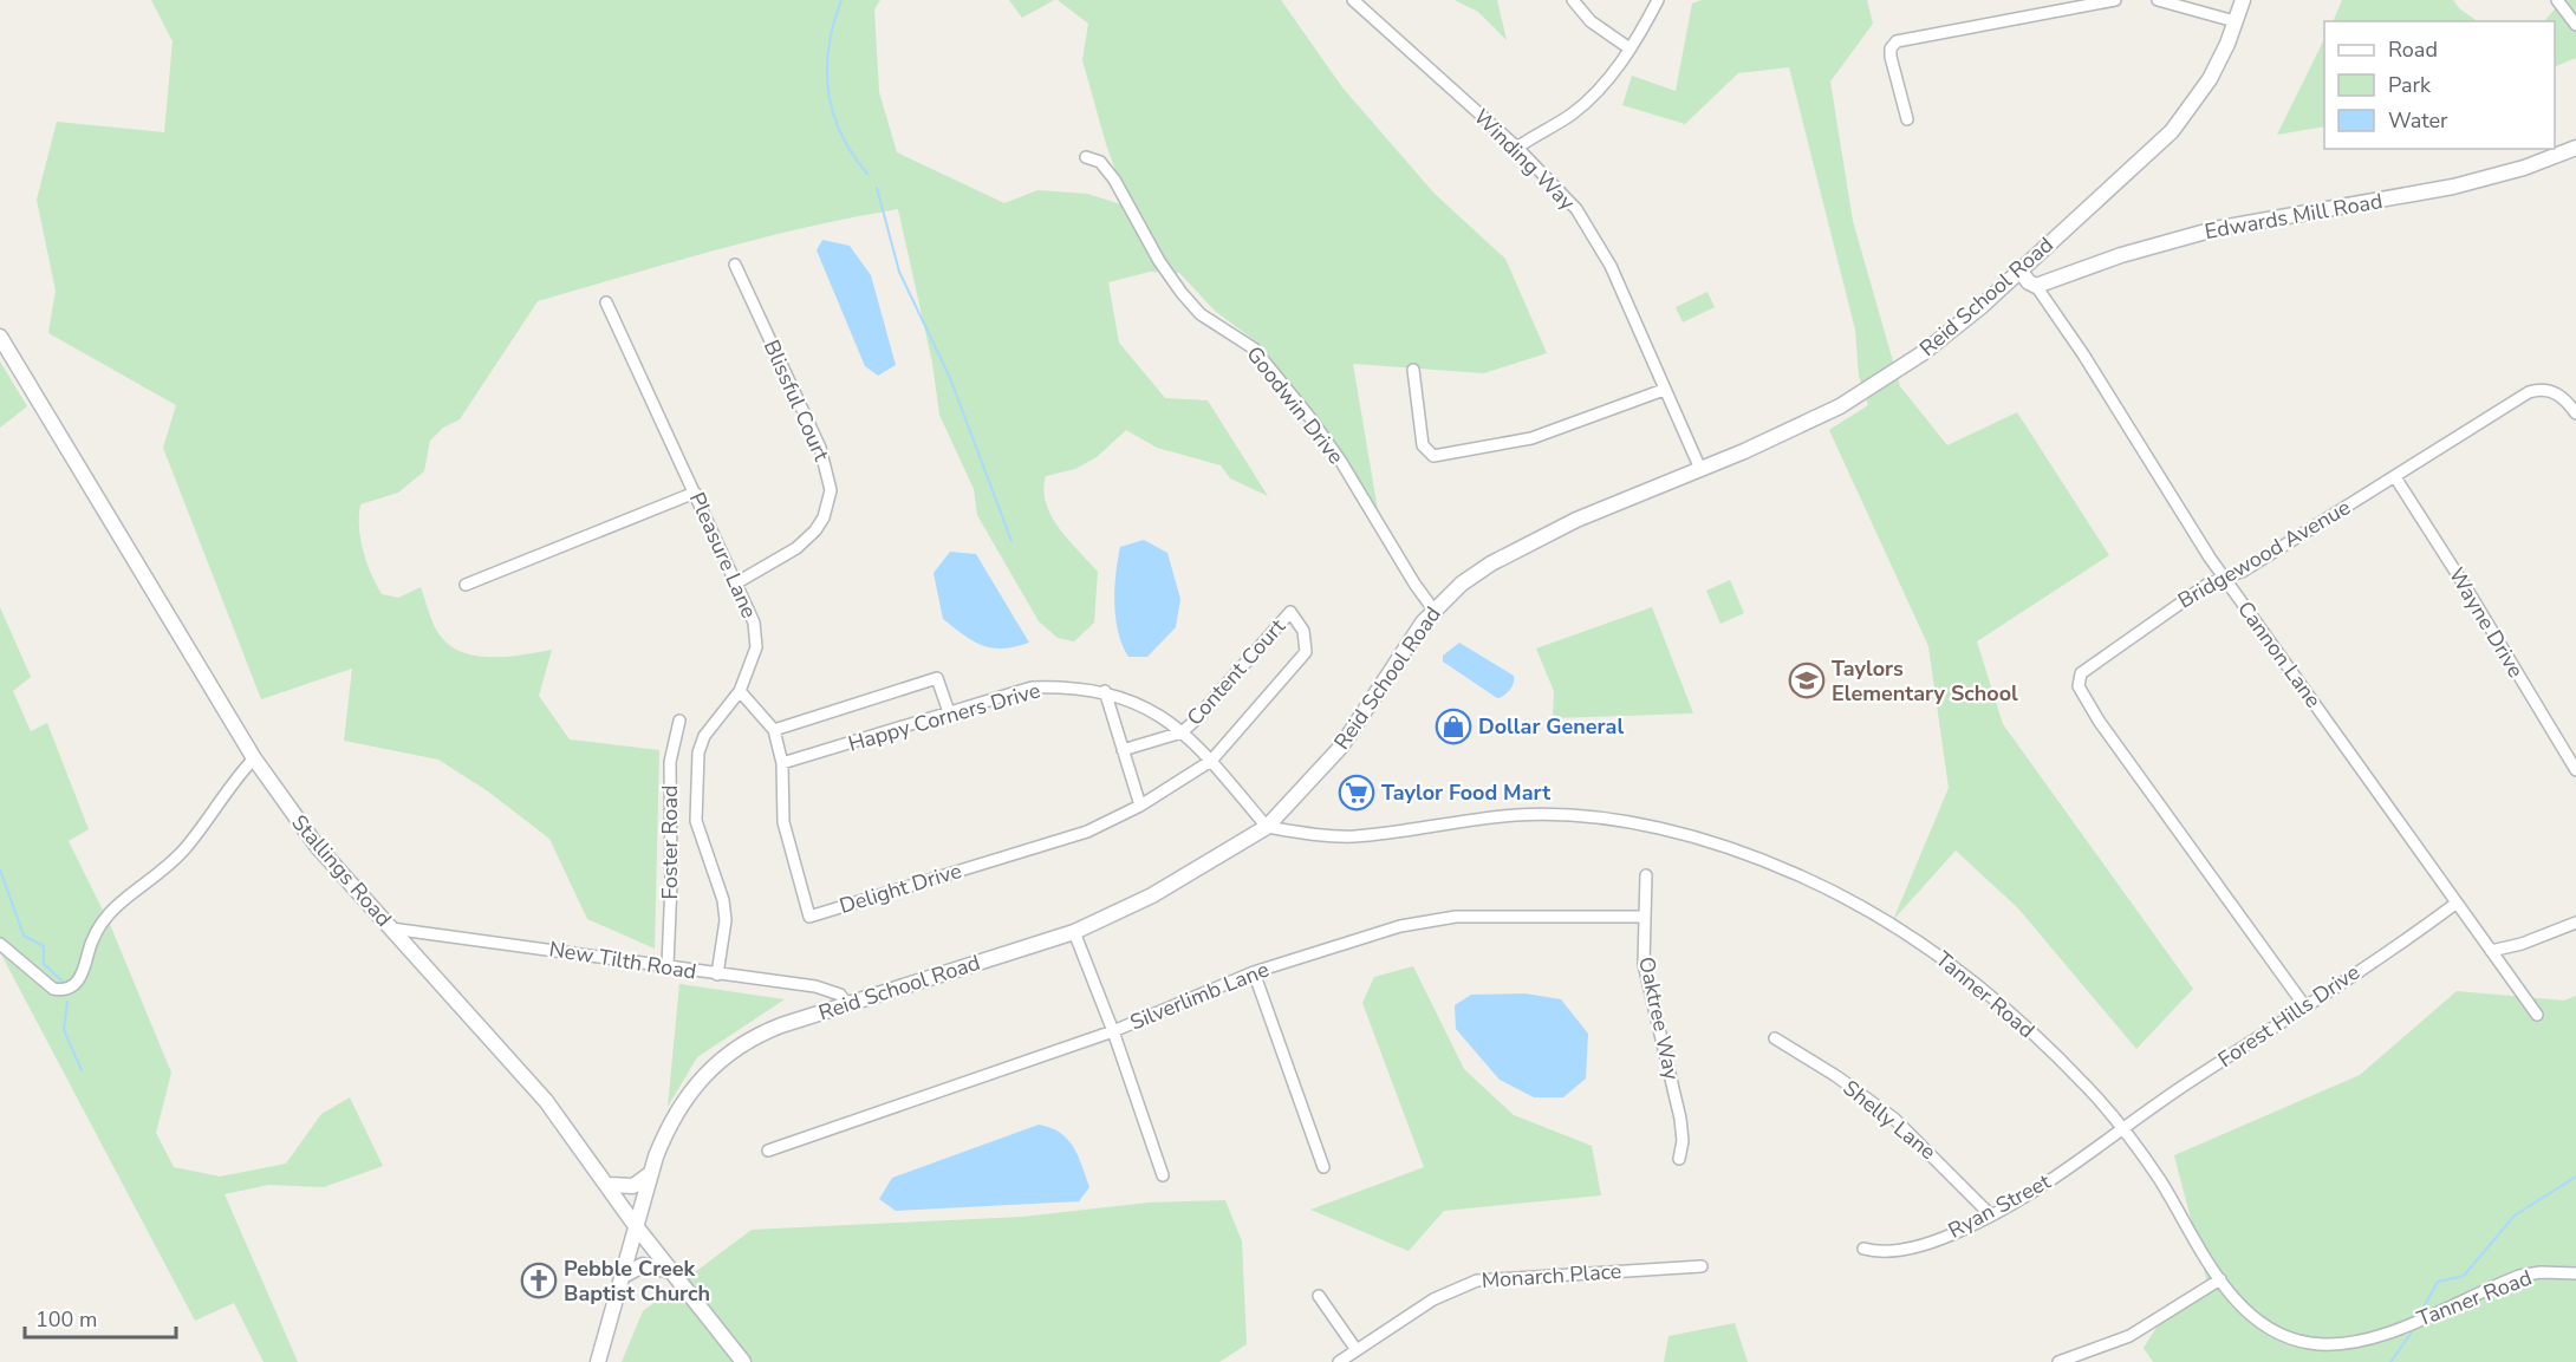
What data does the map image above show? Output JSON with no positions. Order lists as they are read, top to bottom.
{
  "streets": {
    "street": [
      "Winding Way",
      "Edwards Mill Road",
      "Reid School Road",
      "Blissful Court",
      "Goodwin Drive",
      "Bridgewood Avenue",
      "Pleasure Lane",
      "Wayne Drive",
      "Cannon Lane",
      "Content Court",
      "Happy Corners Drive",
      "Foster Road",
      "Stallings Road",
      "Delight Drive",
      "New Tilth Road",
      "Tanner Road",
      "Silverlimb Lane",
      "Forest Hills Drive",
      "Oaktree Way",
      "Shelly Lane",
      "Ryan Street",
      "Monarch Place"
    ]
  },
  "crossings": [
    ["Winding Way", "Reid School Road"],
    ["Edwards Mill Road", "Cannon Lane"],
    ["Reid School Road", "Goodwin Drive"],
    ["Reid School Road", "Happy Corners Drive"],
    ["Reid School Road", "Stallings Road"],
    ["Reid School Road", "New Tilth Road"],
    ["Reid School Road", "Tanner Road"],
    ["Blissful Court", "Pleasure Lane"],
    ["Bridgewood Avenue", "Wayne Drive"],
    ["Bridgewood Avenue", "Cannon Lane"],
    ["Bridgewood Avenue", "Forest Hills Drive"],
    ["Pleasure Lane", "Delight Drive"],
    ["Pleasure Lane", "New Tilth Road"],
    ["Cannon Lane", "Forest Hills Drive"],
    ["Content Court", "Happy Corners Drive"],
    ["Content Court", "Delight Drive"],
    ["Happy Corners Drive", "Delight Drive"],
    ["Happy Corners Drive", "Tanner Road"],
    ["Foster Road", "New Tilth Road"],
    ["Stallings Road", "New Tilth Road"],
    ["Tanner Road", "Forest Hills Drive"],
    ["Tanner Road", "Ryan Street"],
    ["Silverlimb Lane", "Oaktree Way"],
    ["Forest Hills Drive", "Ryan Street"],
    ["Shelly Lane", "Ryan Street"]
  ],
  "places": {
    "school or university": ["Taylors Elementary School"],
    "shop": ["Dollar General"],
    "supermarket": ["Taylor Food Mart"],
    "church": ["Pebble Creek Baptist Church"]
  },
  "legend": ["Road", "Park", "Water"],
  "scale_bar": "100 m"
}
